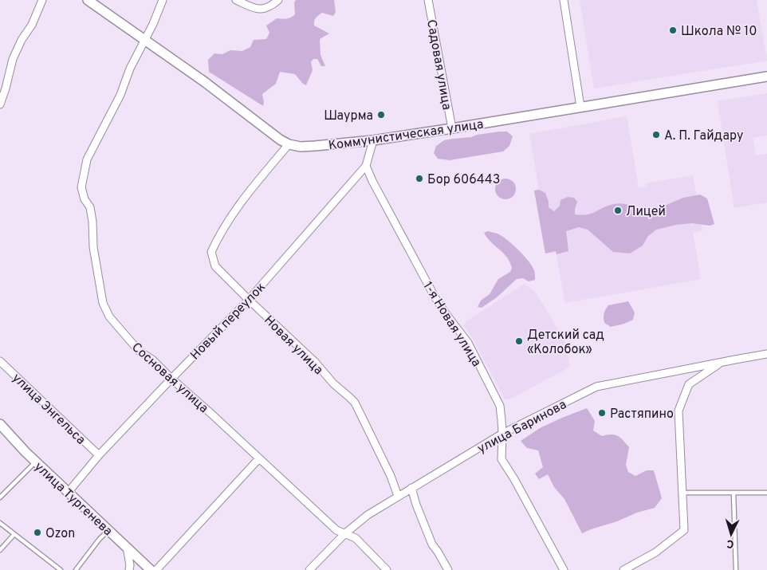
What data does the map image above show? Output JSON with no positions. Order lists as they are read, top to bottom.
{
  "streets": {
    "street": [
      "Садовая улица",
      "Коммунистическая улица",
      "Новый переулок",
      "1-я Новая улица",
      "Новая улица",
      "Сосновая улица",
      "улица Энгельса",
      "улица Баринова",
      "улица Тургенева"
    ]
  },
  "crossings": [
    ["Садовая улица", "Коммунистическая улица"],
    ["Коммунистическая улица", "Новый переулок"],
    ["Коммунистическая улица", "Новая улица"],
    ["Коммунистическая улица", "Сосновая улица"],
    ["Новый переулок", "1-я Новая улица"],
    ["Новый переулок", "Новая улица"],
    ["Новый переулок", "Сосновая улица"],
    ["Новый переулок", "улица Энгельса"],
    ["Новый переулок", "улица Тургенева"],
    ["1-я Новая улица", "улица Баринова"],
    ["Новая улица", "улица Баринова"],
    ["Сосновая улица", "улица Баринова"]
  ],
  "places": [
    "Школа № 10",
    "Шаурма",
    "А. П. Гайдару",
    "Бор 606443",
    "Лицей",
    "Детский сад «Колобок»",
    "Растяпино",
    "Ozon"
  ],
  "north": "bottom"
}
